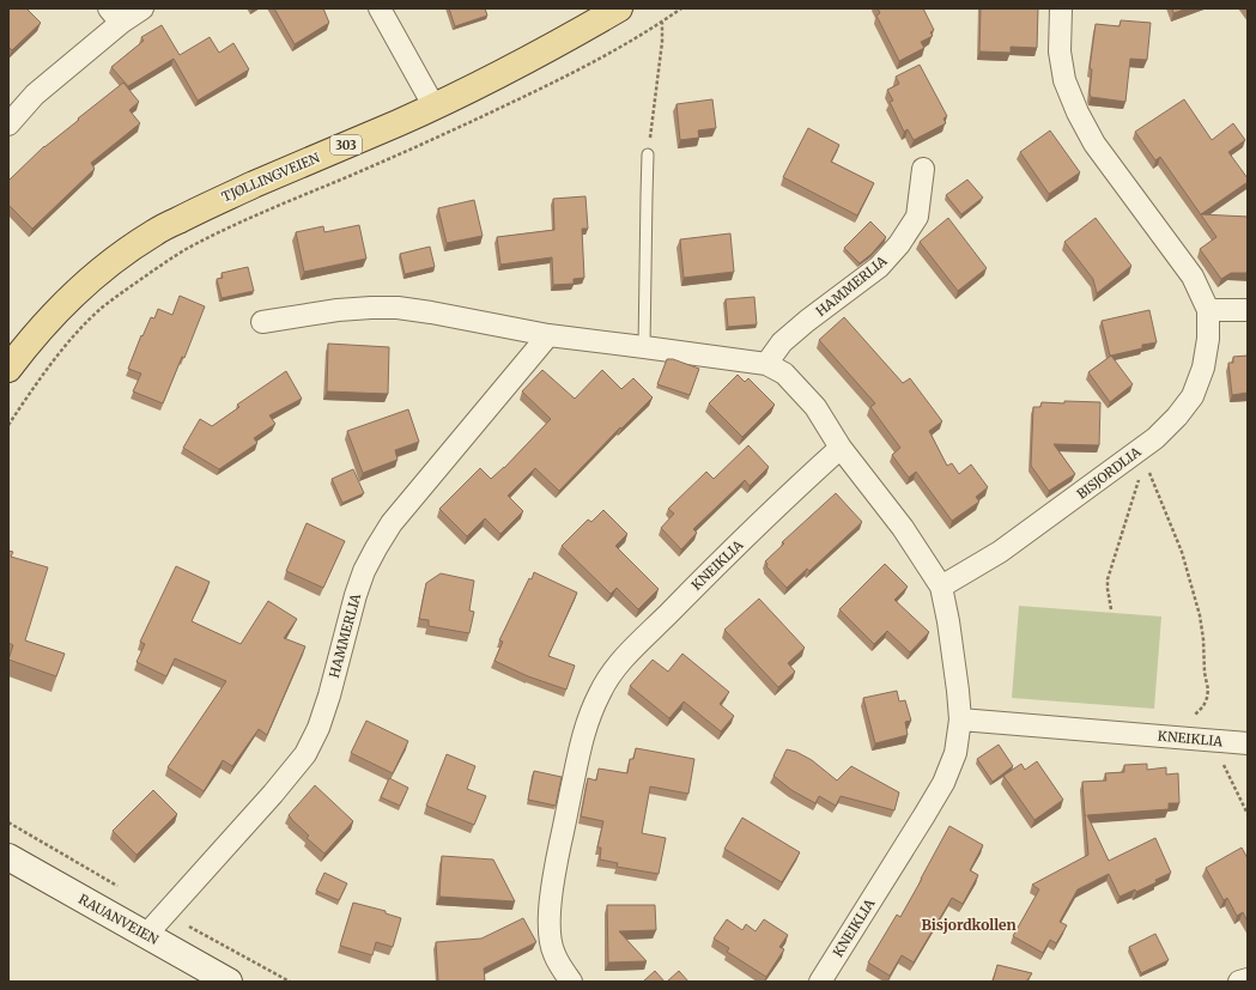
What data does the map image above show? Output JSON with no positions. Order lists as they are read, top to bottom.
{
  "streets": {
    "main road": ["303", "TJØLLINGVEIEN", "RAUANVEIEN"],
    "street": ["HAMMERLIA", "BISJORDLIA", "KNEIKLIA"]
  },
  "crossings": [
    ["HAMMERLIA", "RAUANVEIEN"],
    ["BISJORDLIA", "KNEIKLIA"]
  ],
  "districts": ["Bisjordkollen"]
}
